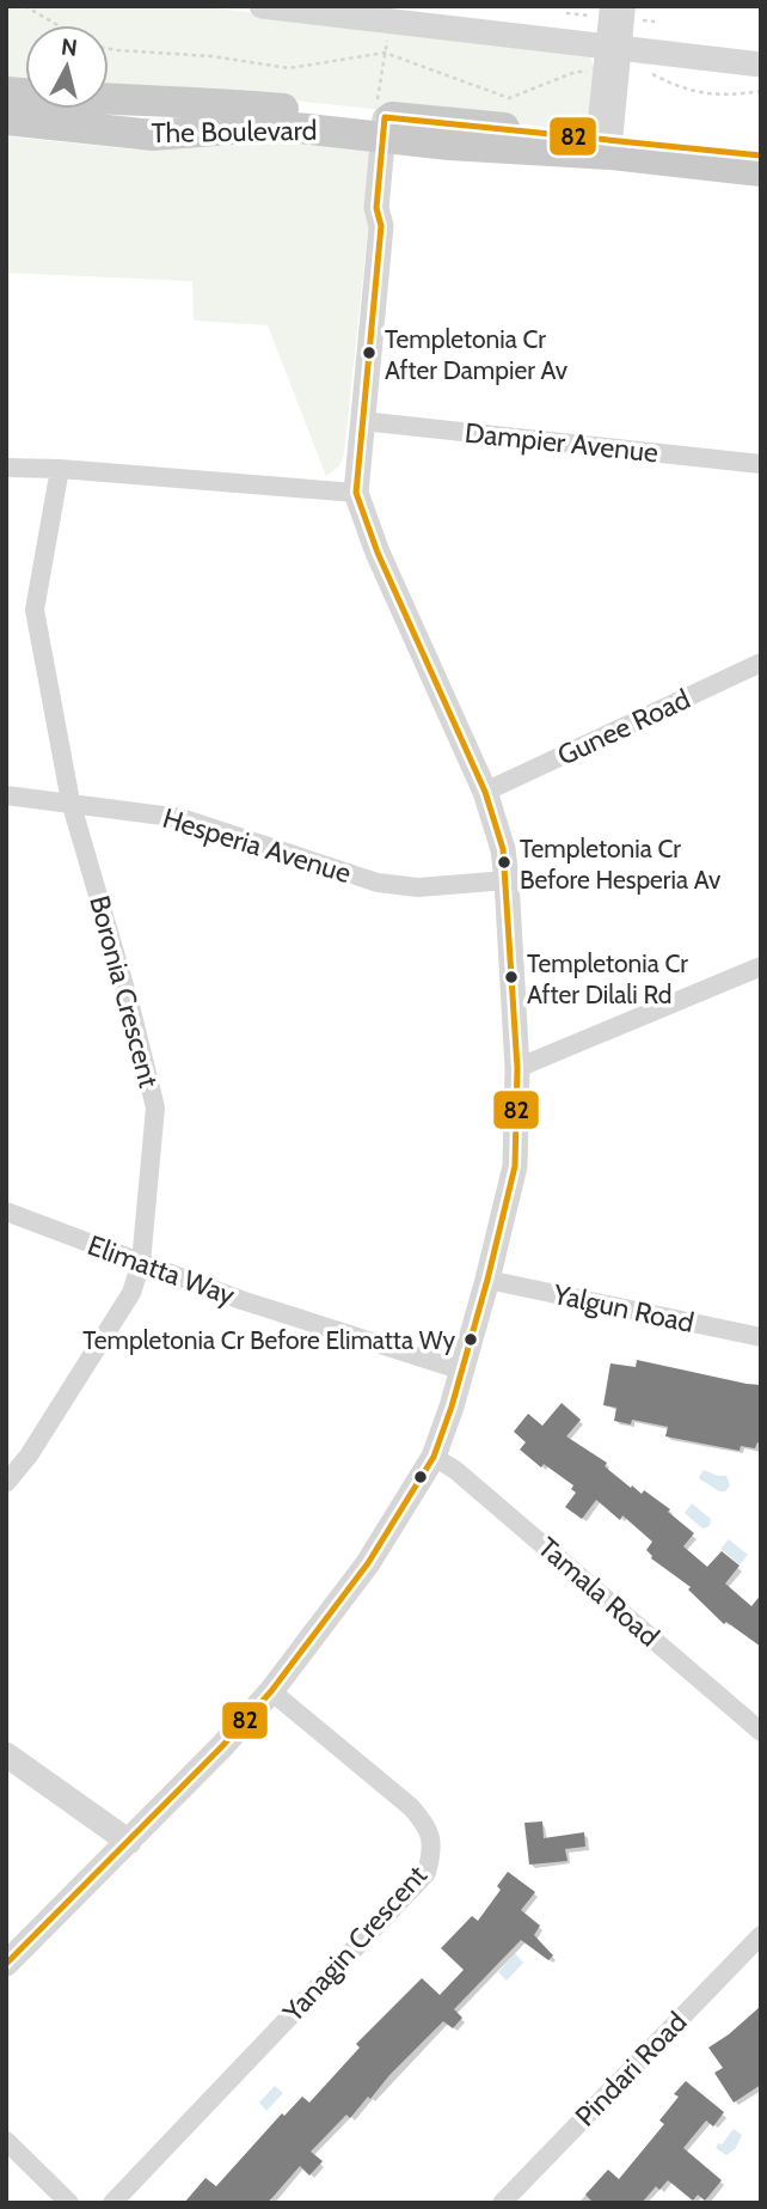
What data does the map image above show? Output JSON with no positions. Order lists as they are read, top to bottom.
{
  "streets": {
    "main road": ["The Boulevard"],
    "street": [
      "Dampier Avenue",
      "Gunee Road",
      "Hesperia Avenue",
      "Boronia Crescent",
      "Elimatta Way",
      "Yalgun Road",
      "Tamala Road",
      "Yanagin Crescent",
      "Pindari Road"
    ]
  },
  "crossings": [
    ["Hesperia Avenue", "Boronia Crescent"],
    ["Boronia Crescent", "Elimatta Way"]
  ],
  "places": [
    "Templetonia Cr After Dampier Av",
    "Templetonia Cr Before Hesperia Av",
    "Templetonia Cr After Dilali Rd",
    "Templetonia Cr Before Elimatta Wy"
  ],
  "lines": ["transit line 82"],
  "north": "top"
}
